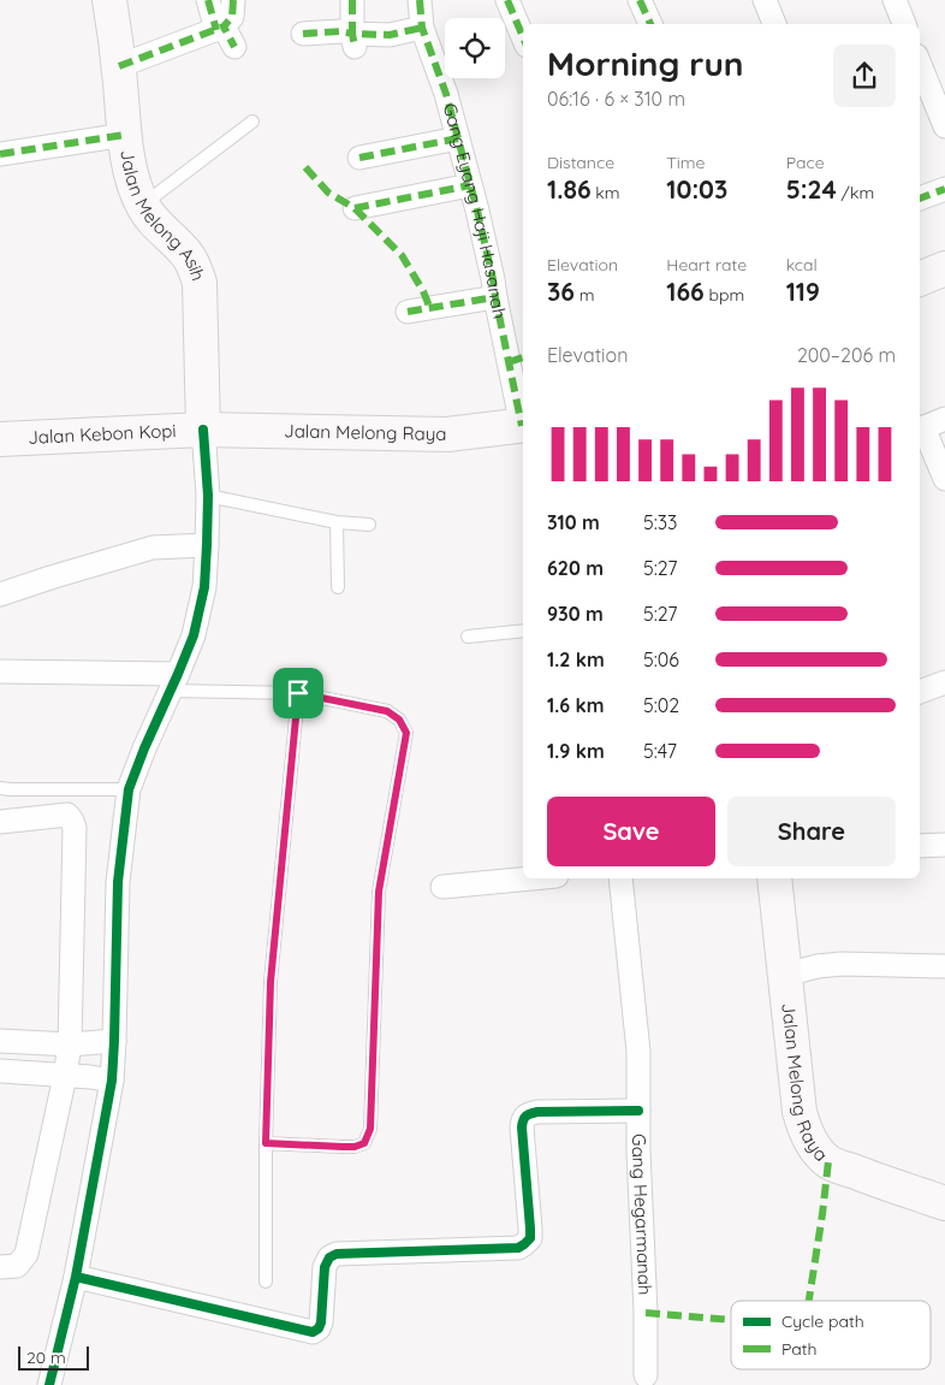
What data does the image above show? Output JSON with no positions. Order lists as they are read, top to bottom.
{
  "streets": {
    "main road": ["Jalan Melong Asih", "Jalan Melong Raya", "Jalan Kebon Kopi"],
    "street": ["Gang Eyang Haji Hasanah", "Gang Hegarmanah"]
  },
  "crossings": [
    ["Jalan Melong Asih", "Jalan Melong Raya"],
    ["Jalan Melong Asih", "Jalan Kebon Kopi"],
    ["Jalan Melong Raya", "Jalan Kebon Kopi"]
  ],
  "legend": ["Cycle path", "Path"],
  "scale_bar": "20 m",
  "page": {
    "heading": ["Morning run", "06:16 · 6 × 310 m"],
    "stats": [
      ["Distance", "1.86 km"],
      ["Time", "10:03"],
      ["Pace", "5:24 /km"],
      ["Elevation", "36 m"],
      ["Heart rate", "166 bpm"],
      ["kcal", "119"]
    ],
    "chart": ["Elevation", "200–206 m"],
    "list": [
      {
        "name": "310 m",
        "note": "5:33"
      },
      {
        "name": "620 m",
        "note": "5:27"
      },
      {
        "name": "930 m",
        "note": "5:27"
      },
      {
        "name": "1.2 km",
        "note": "5:06"
      },
      {
        "name": "1.6 km",
        "note": "5:02"
      },
      {
        "name": "1.9 km",
        "note": "5:47"
      }
    ],
    "buttons": ["Save", "Share"],
    "scale": "20 m"
  }
}
